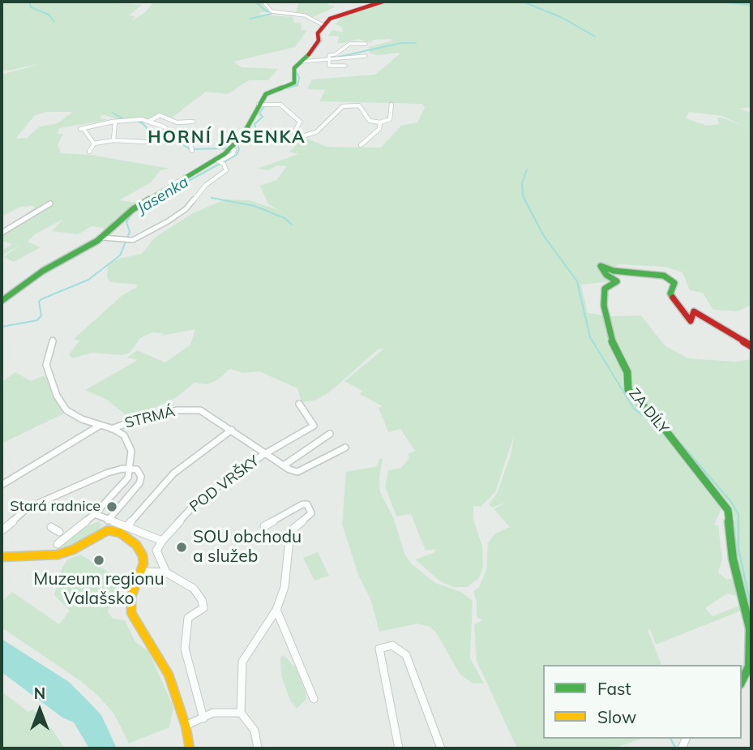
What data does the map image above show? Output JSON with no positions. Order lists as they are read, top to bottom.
{
  "streets": {
    "street": ["ZA DÍLY", "STRMÁ", "POD VRŠKY"]
  },
  "districts": ["HORNÍ JASENKA"],
  "water": ["Jasenka"],
  "places": ["Stará radnice", "SOU obchodu a služeb", "Muzeum regionu Valašsko"],
  "legend": ["Fast", "Slow"],
  "north": "top"
}
